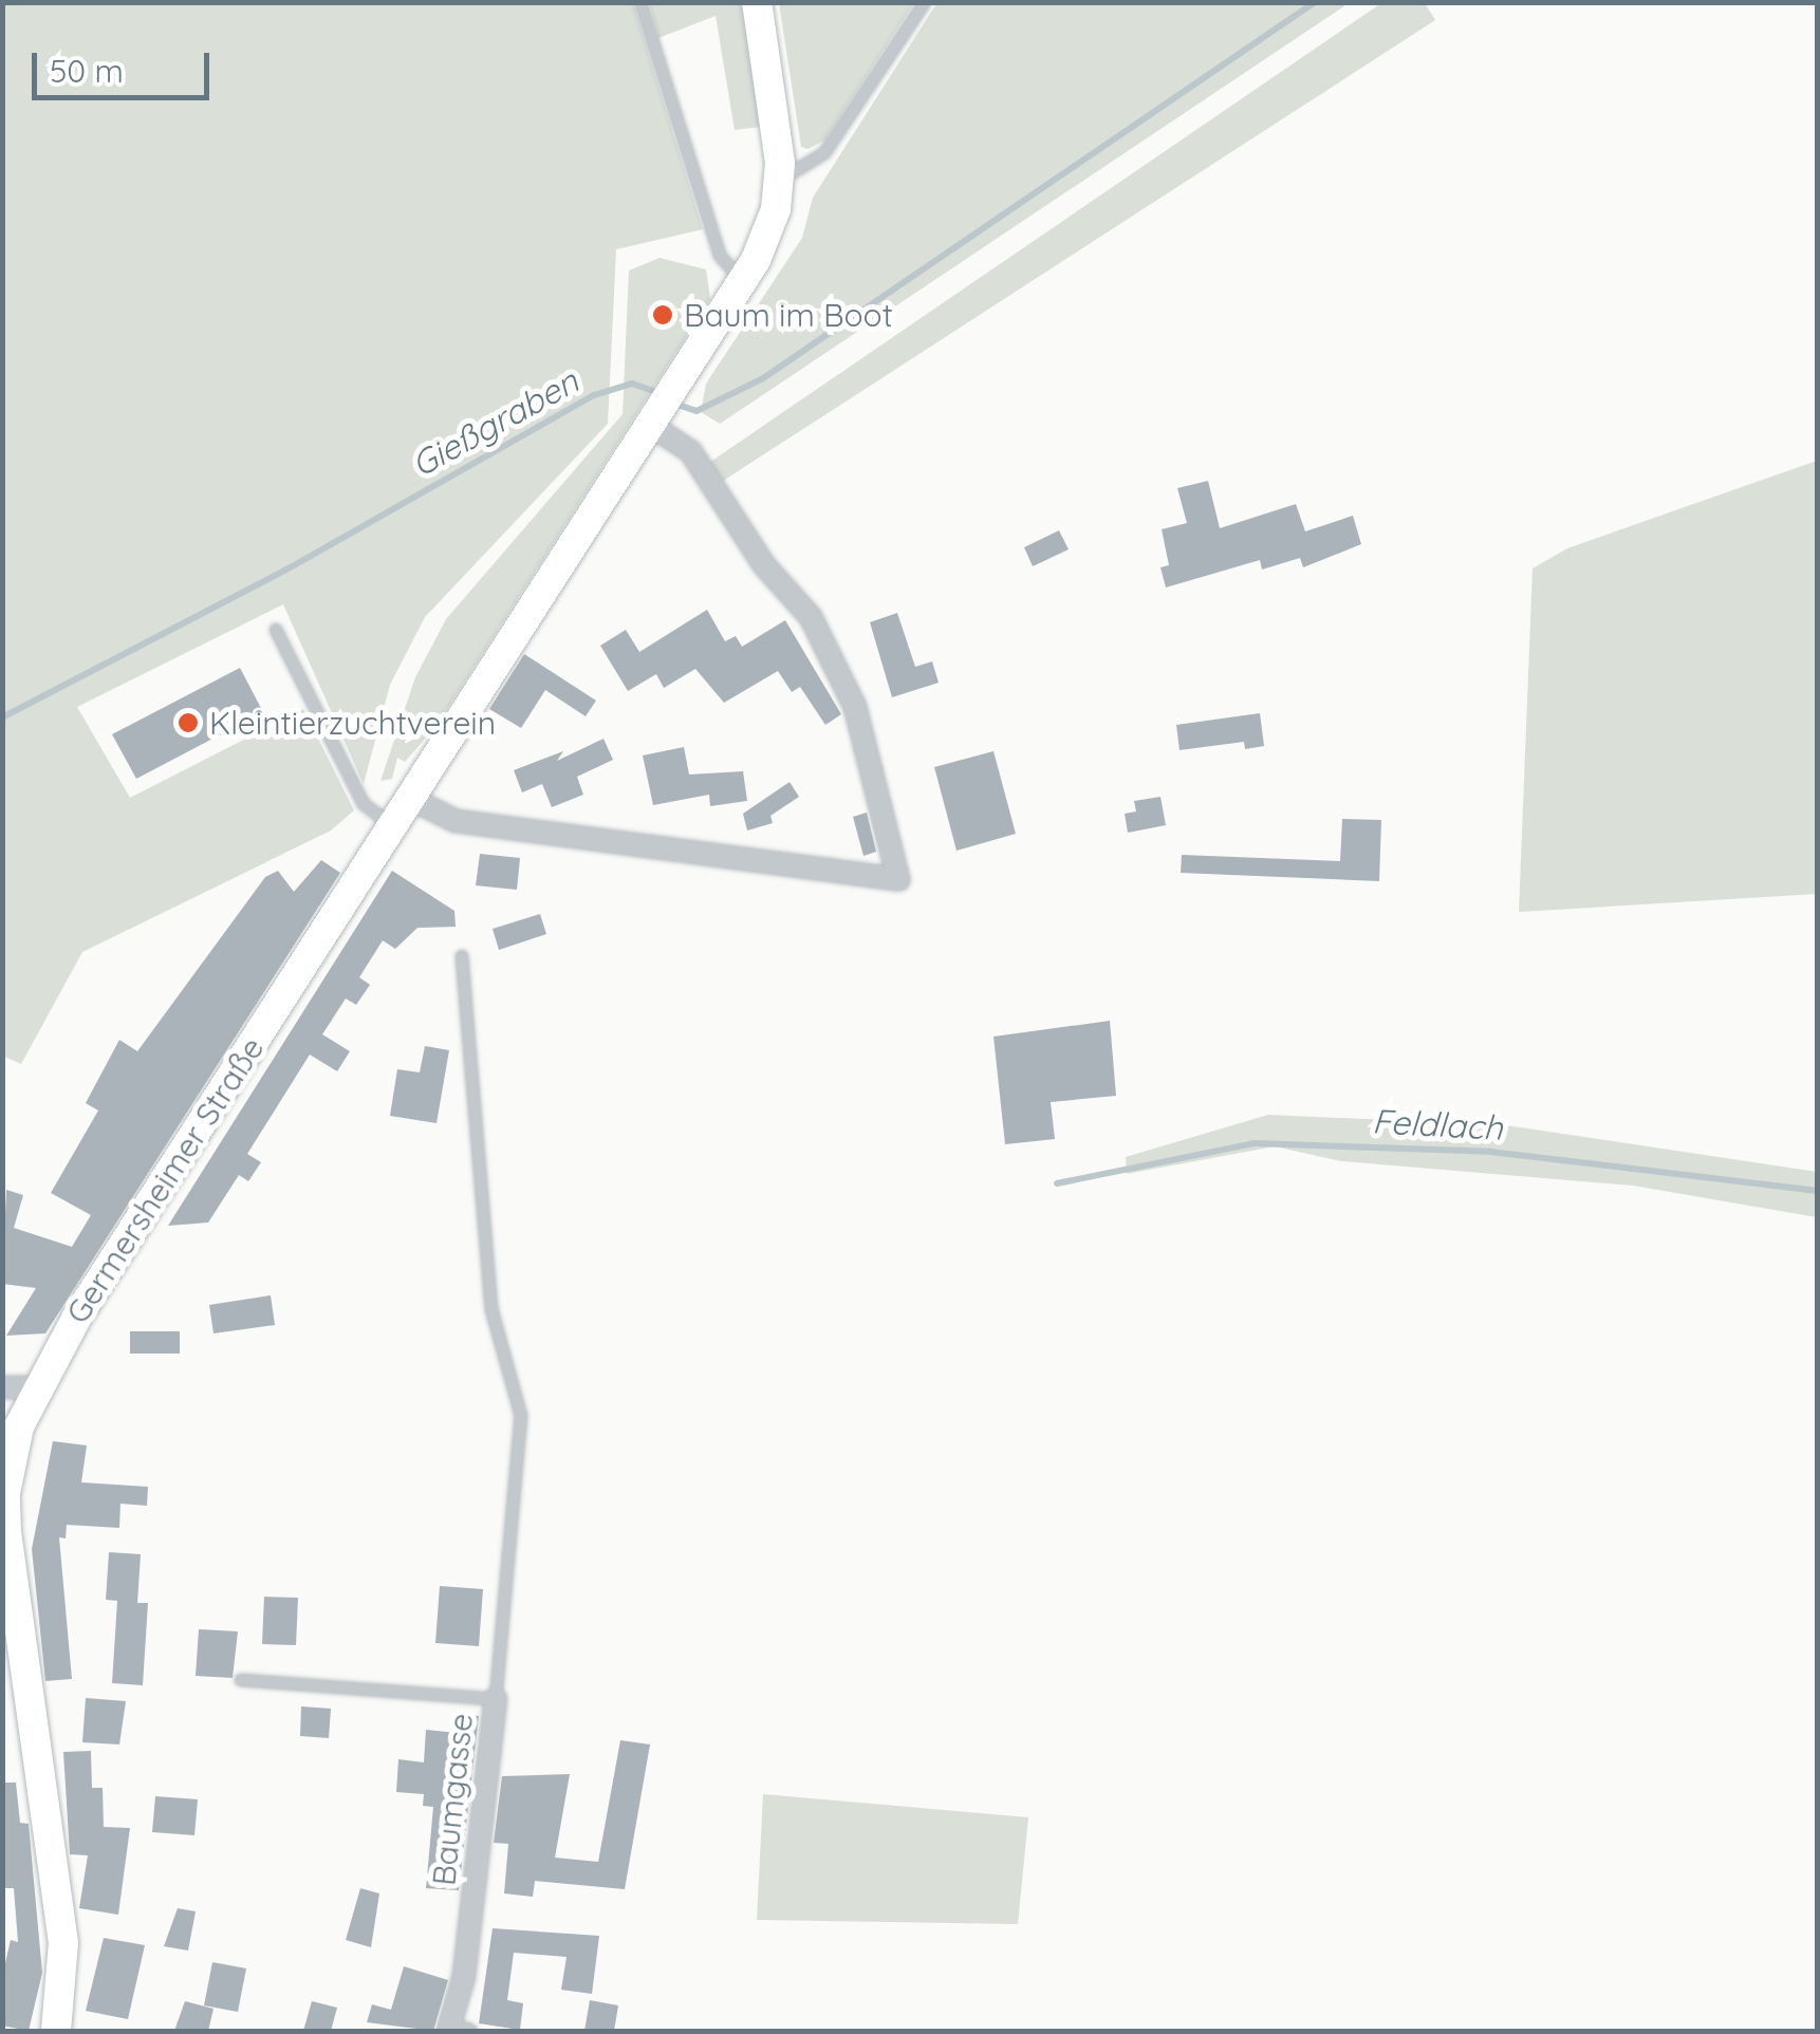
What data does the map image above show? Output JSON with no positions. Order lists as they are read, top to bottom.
{
  "streets": {
    "street": ["Germersheimer Straße", "Baumgasse"]
  },
  "water": ["Gießgraben", "Feldlach"],
  "places": ["Baum im Boot", "Kleintierzuchtverein"],
  "scale_bar": "50 m"
}
